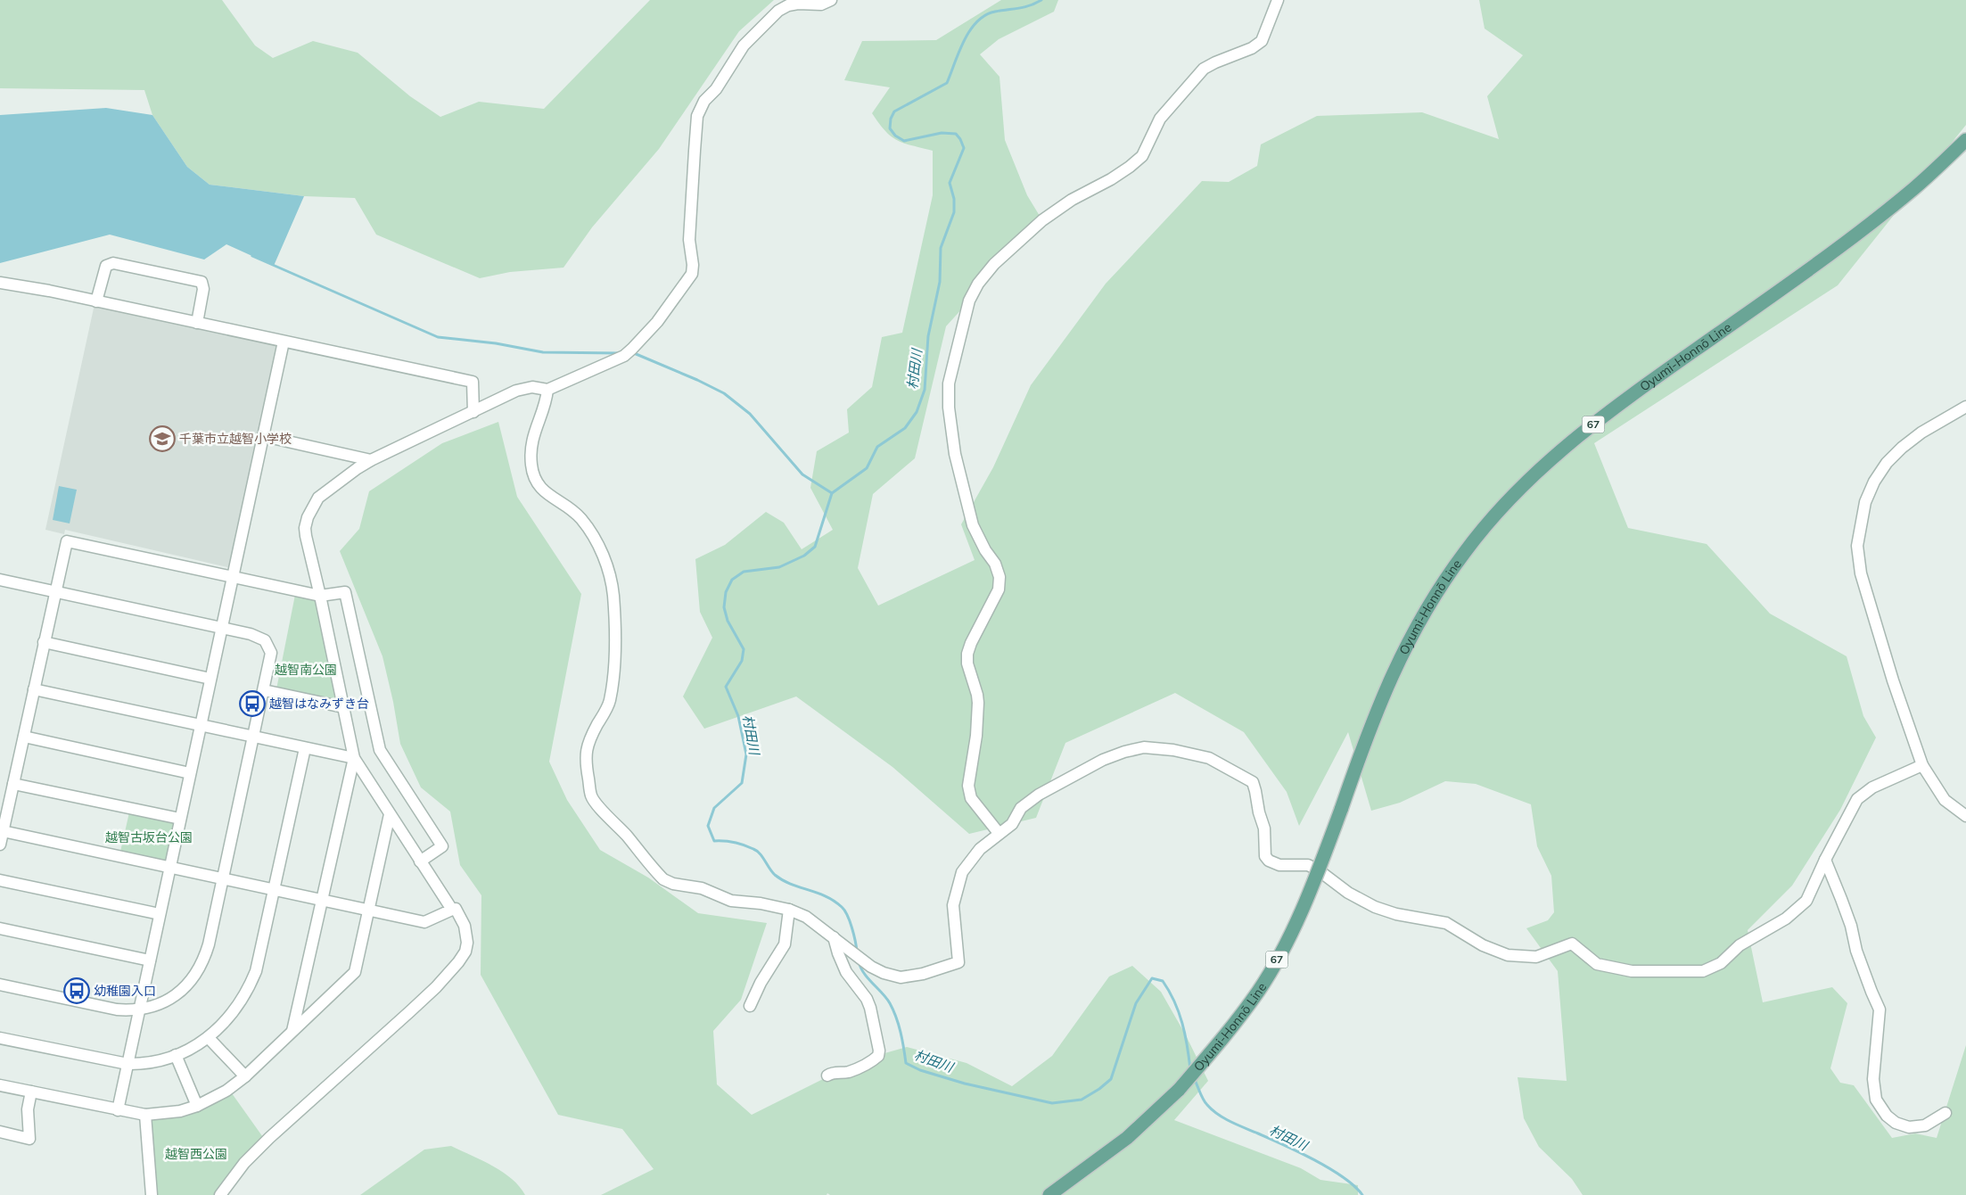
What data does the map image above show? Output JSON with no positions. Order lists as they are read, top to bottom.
{
  "streets": {
    "main road": ["Oyumi-Honnō Line", "67"]
  },
  "water": ["村田川"],
  "parks": ["越智南公園", "越智古坂台公園", "越智西公園"],
  "places": {
    "school or university": ["千葉市立越智小学校"],
    "bus stop": ["越智はなみずき台", "幼稚園入口"]
  }
}
